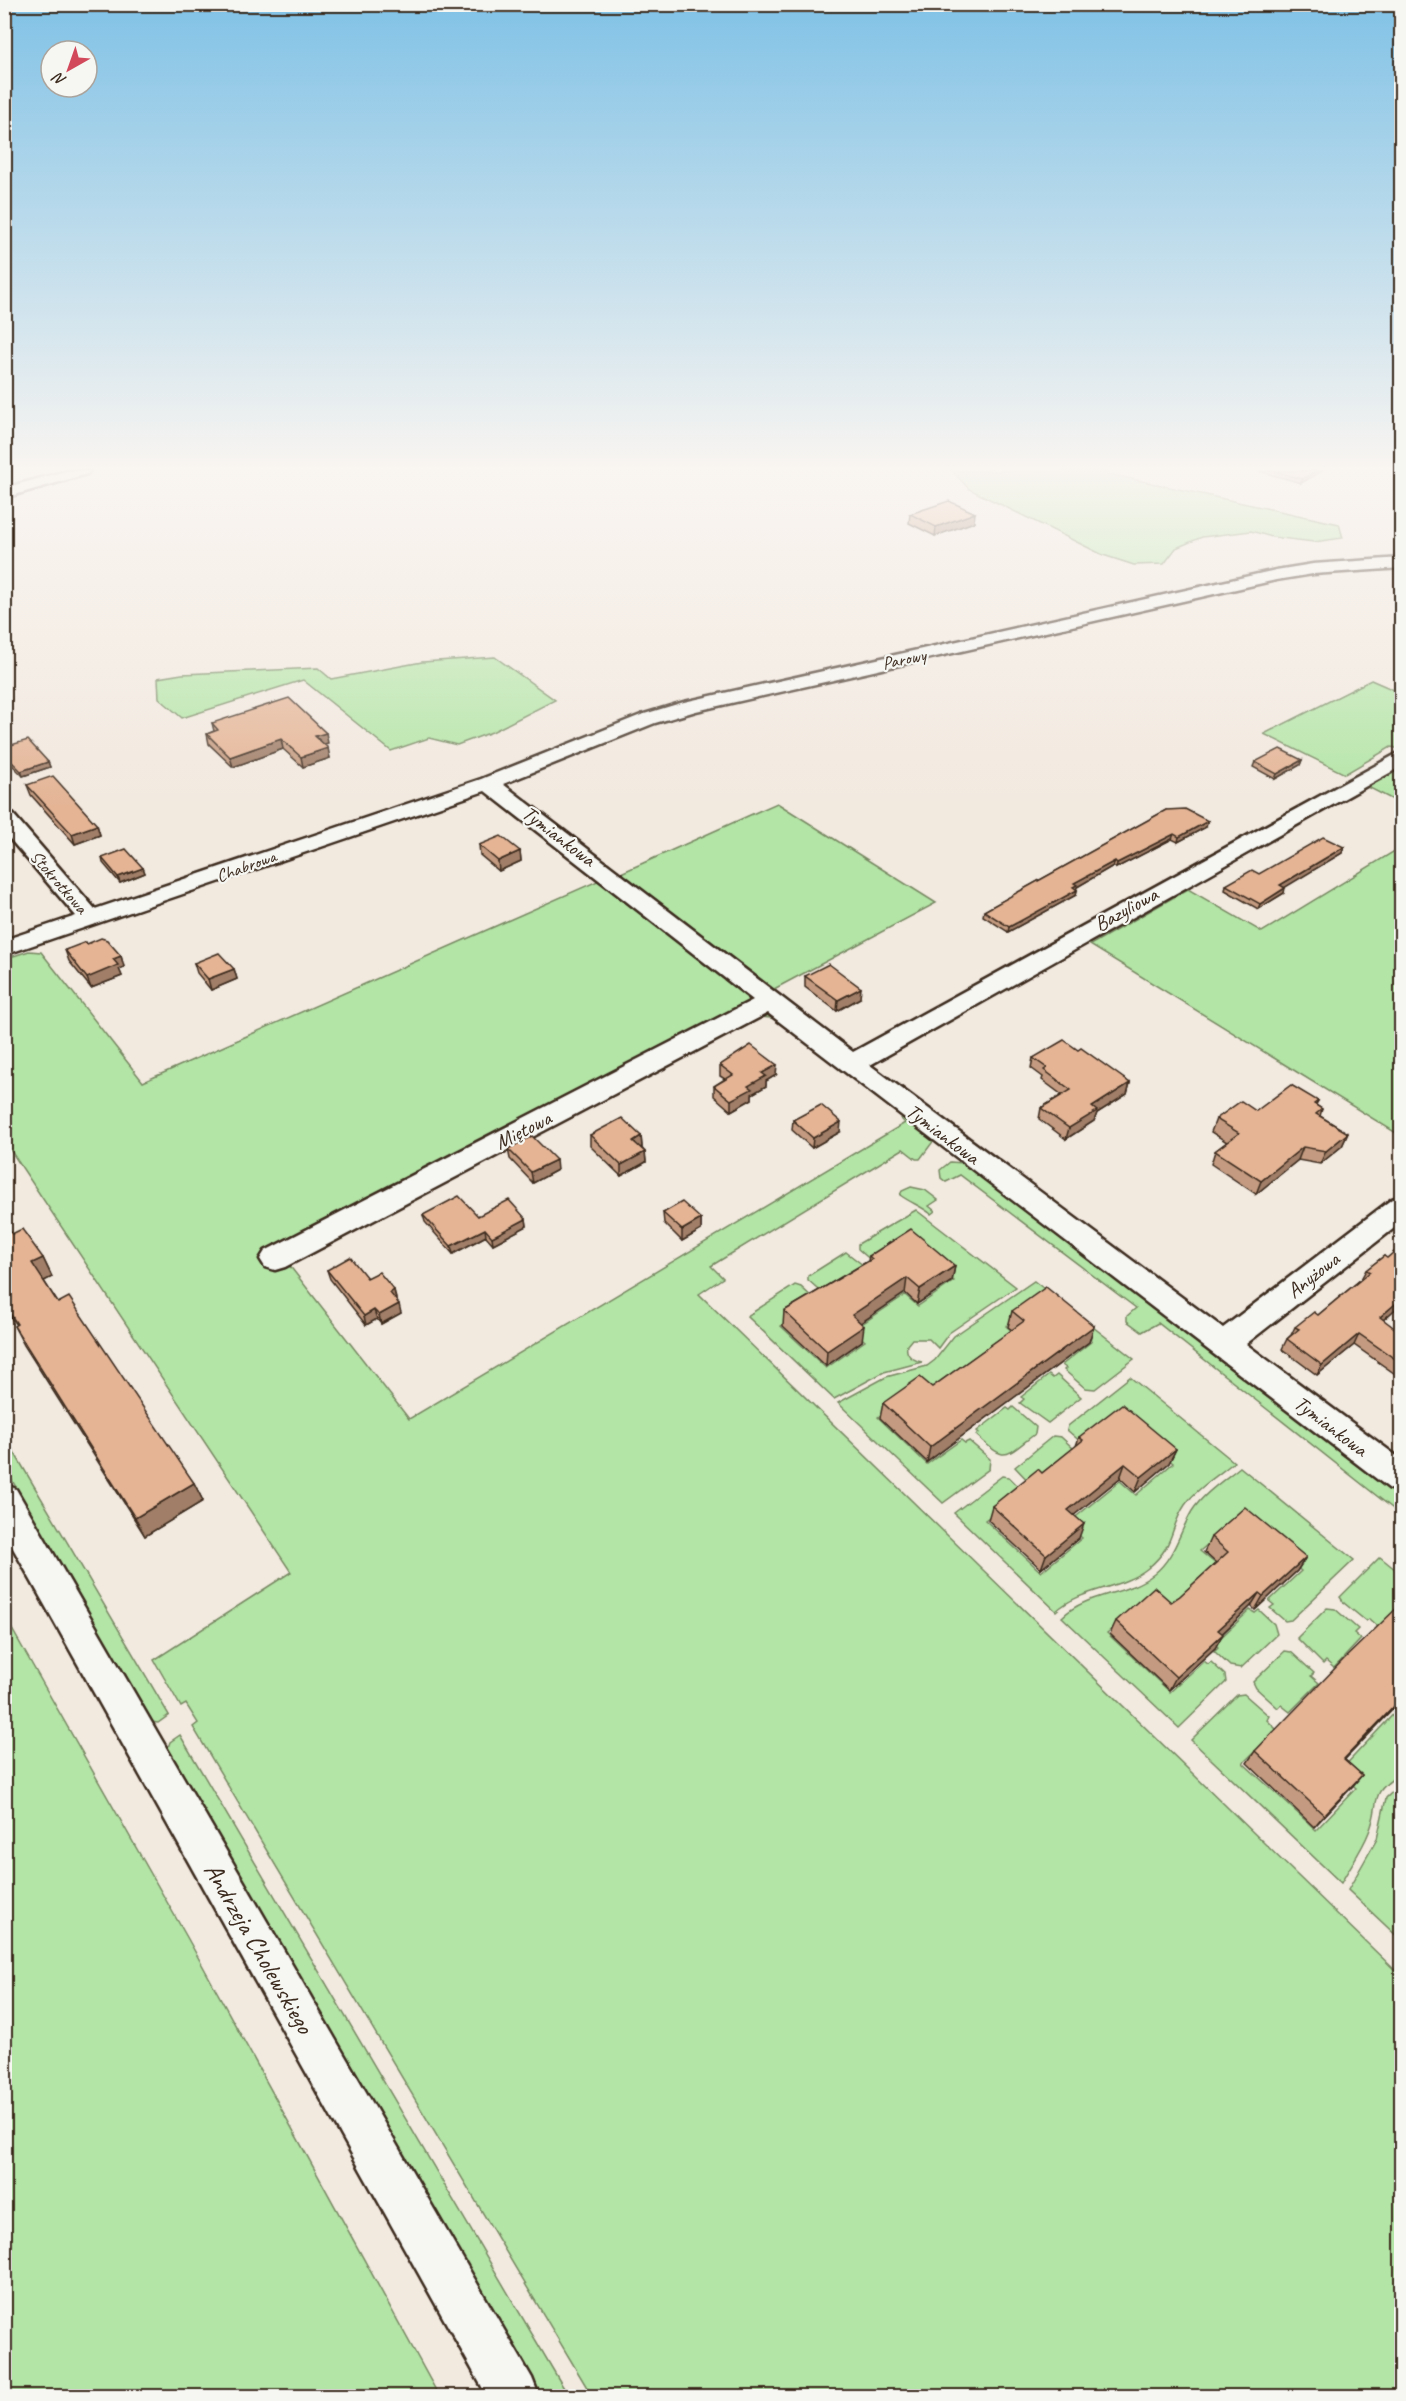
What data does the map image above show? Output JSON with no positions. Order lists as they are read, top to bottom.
{
  "streets": {
    "street": [
      "Parowy",
      "Tymiankowa",
      "Chabrowa",
      "Stokrotkowa",
      "Bazyliowa",
      "Miętowa",
      "Anyżowa",
      "Andrzeja Cholewskiego"
    ]
  },
  "crossings": [
    ["Parowy", "Tymiankowa"],
    ["Parowy", "Chabrowa"],
    ["Tymiankowa", "Chabrowa"],
    ["Tymiankowa", "Bazyliowa"],
    ["Tymiankowa", "Miętowa"],
    ["Tymiankowa", "Anyżowa"],
    ["Chabrowa", "Stokrotkowa"]
  ],
  "north": "bottom left"
}
